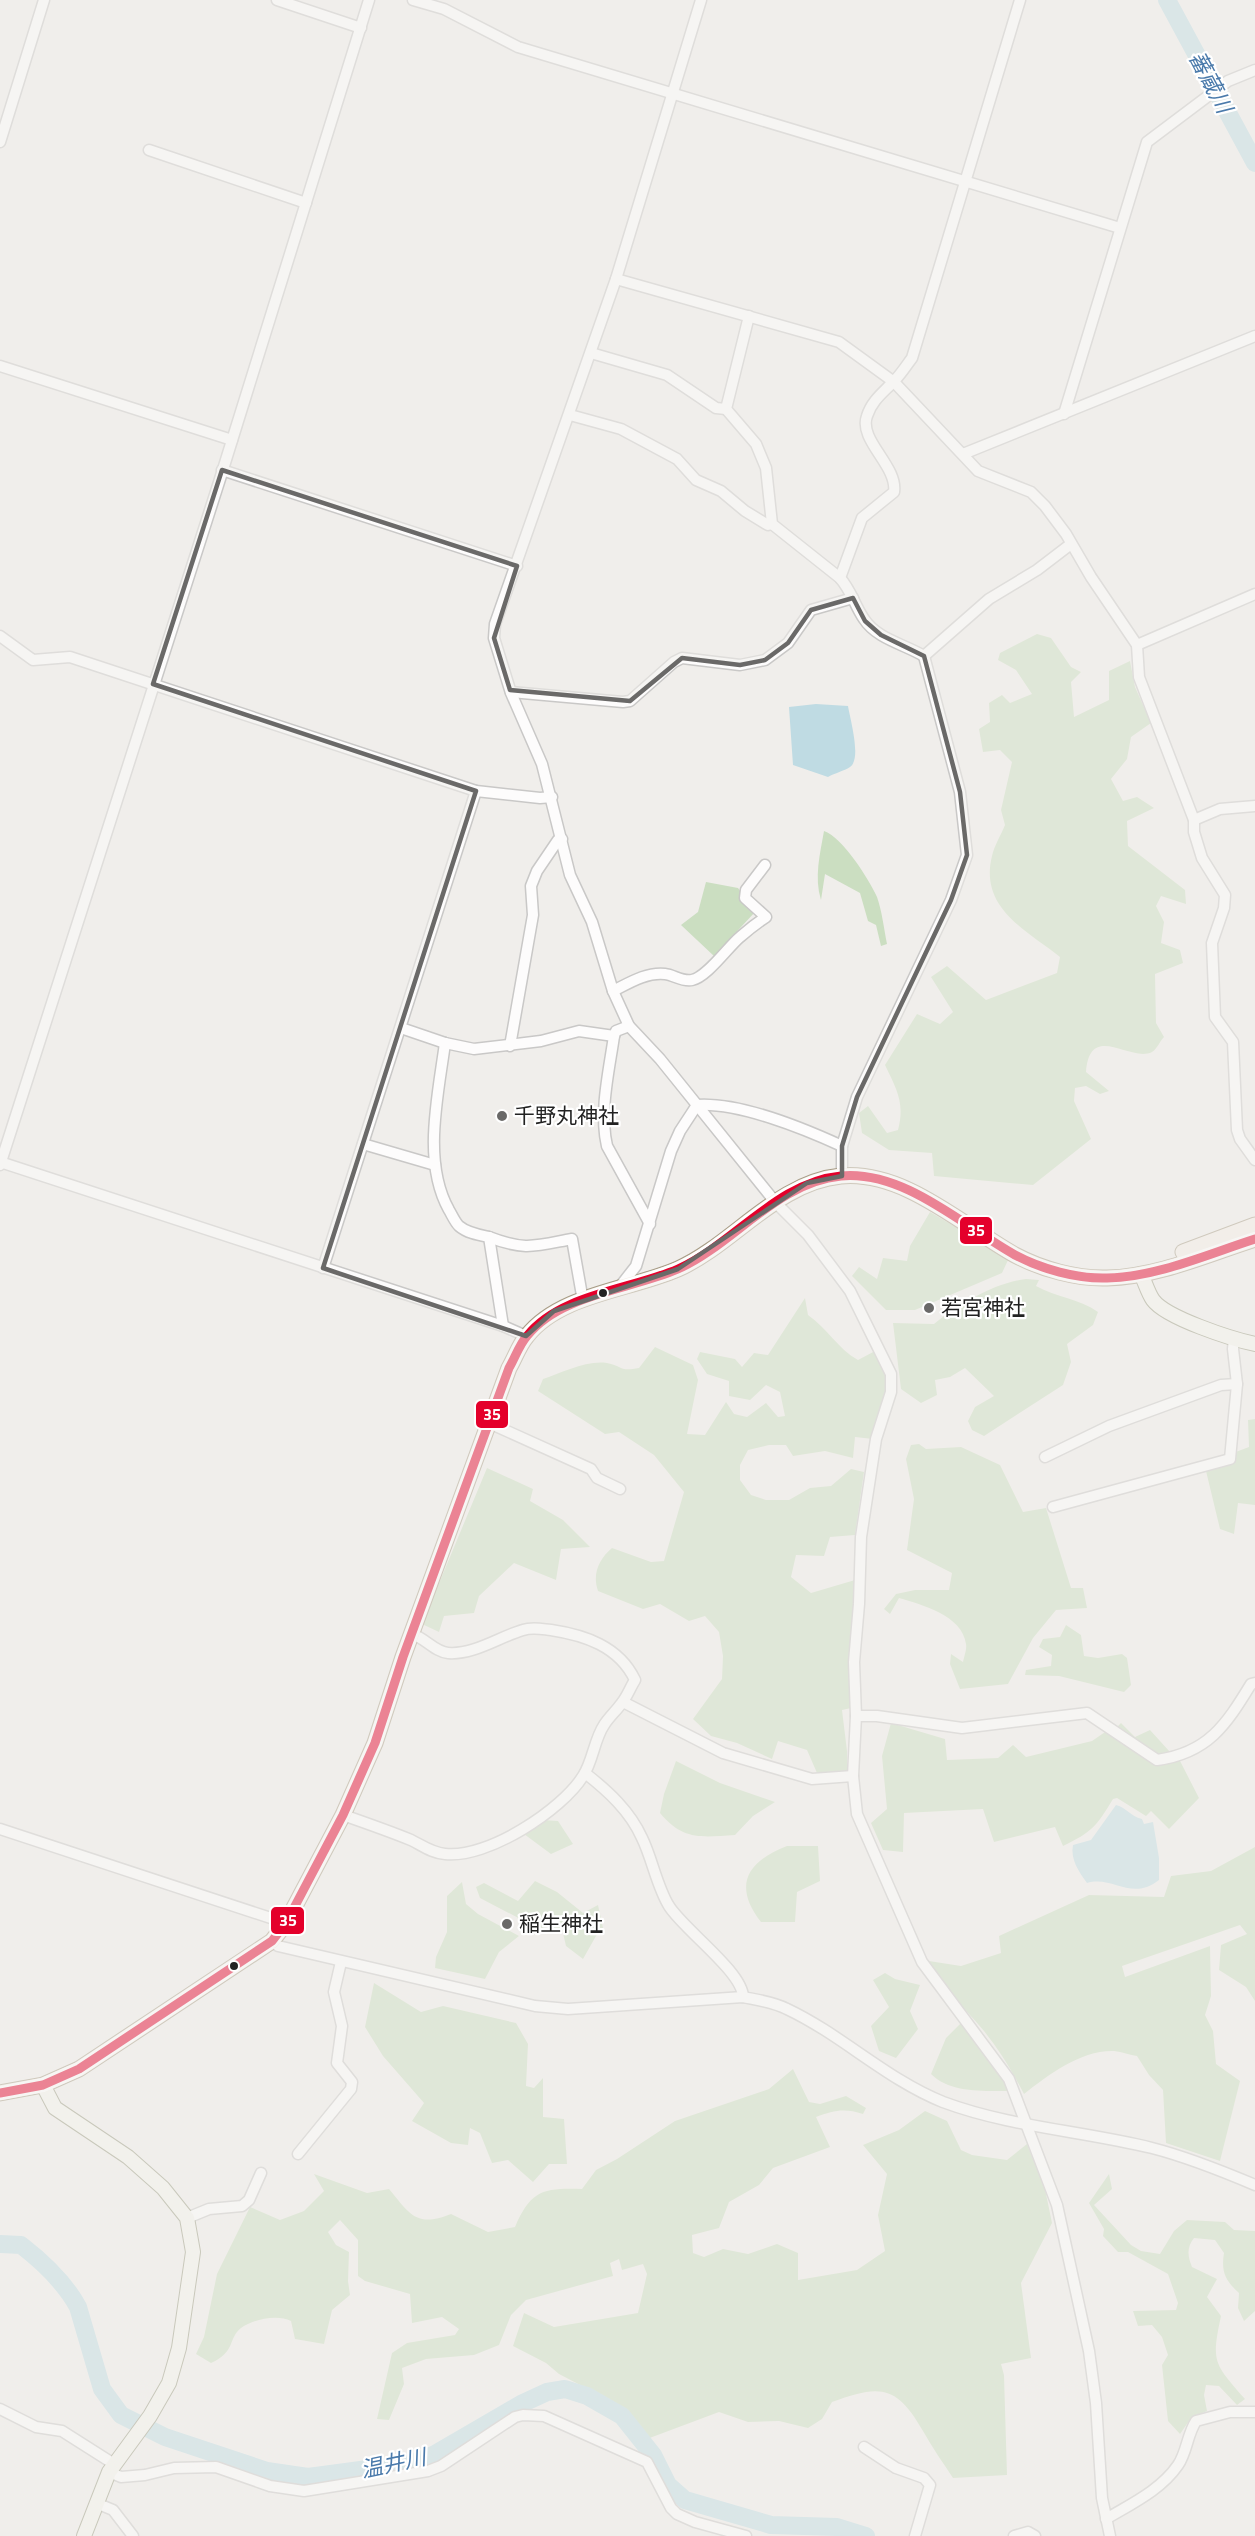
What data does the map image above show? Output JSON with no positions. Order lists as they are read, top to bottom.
{
  "water": ["蕃蔵川", "温井川"],
  "places": ["千野丸神社", "若宮神社", "稲生神社"],
  "lines": ["transit line 35"]
}
